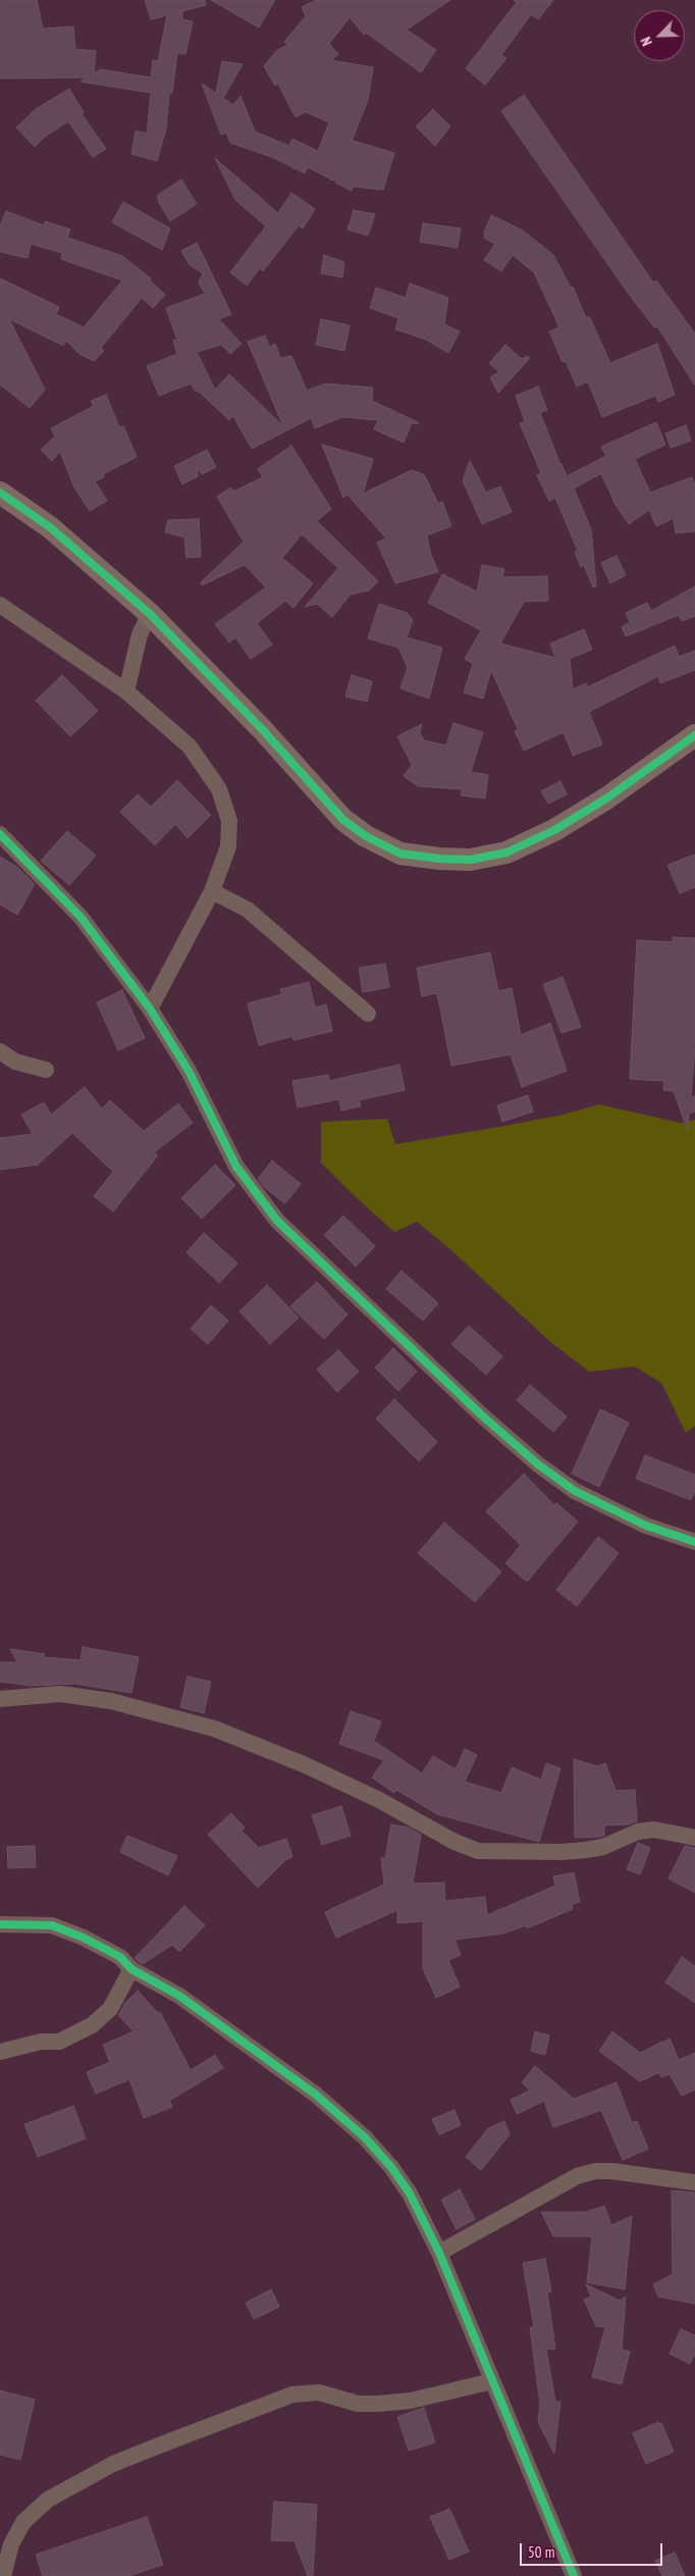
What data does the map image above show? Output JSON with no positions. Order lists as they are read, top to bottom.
{
  "scale_bar": "50 m",
  "north": "bottom left"
}
